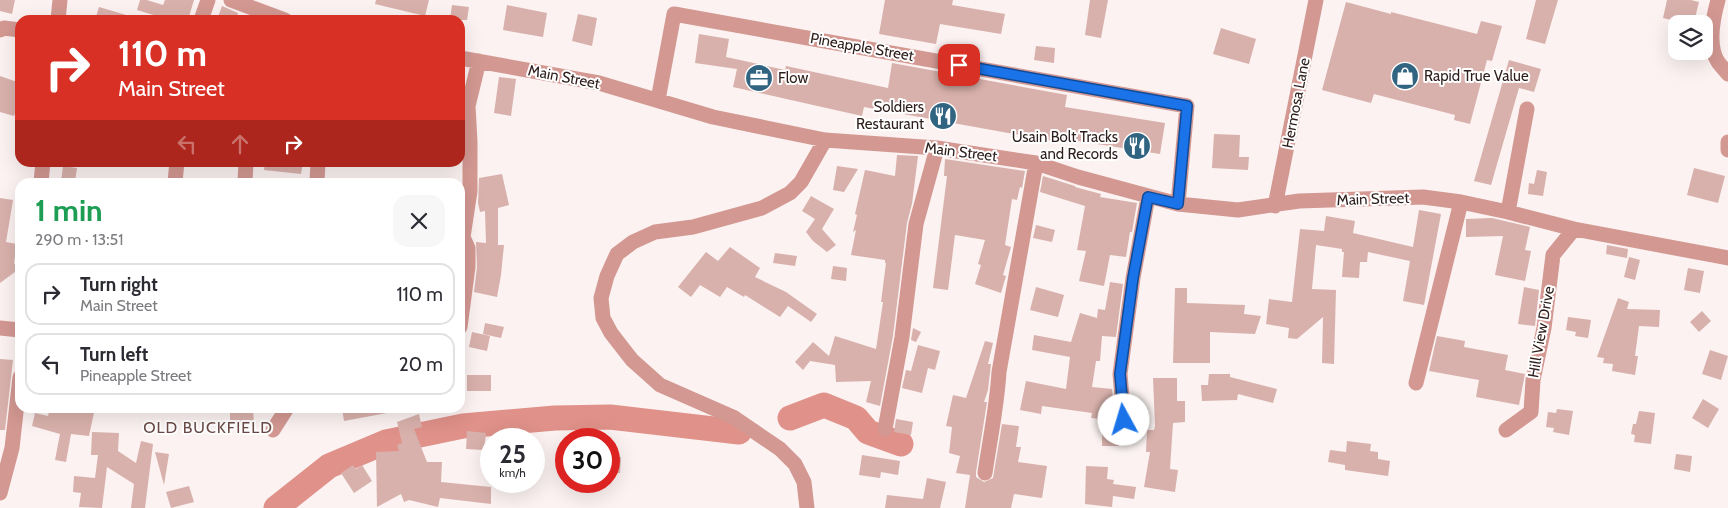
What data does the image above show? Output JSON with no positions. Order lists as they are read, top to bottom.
{
  "streets": {
    "street": [
      "Pineapple Street",
      "Main Street",
      "Hermosa Lane",
      "Hill View Drive"
    ]
  },
  "crossings": [
    ["Pineapple Street", "Main Street"],
    ["Main Street", "Hermosa Lane"],
    ["Main Street", "Hill View Drive"]
  ],
  "districts": ["OLD BUCKFIELD"],
  "places": {
    "shop": ["Rapid True Value"],
    "office": ["Flow"],
    "restaurant": ["Soldiers Restaurant", "Usain Bolt Tracks and Records"]
  },
  "page": {
    "turn": ["110 m", "Main Street"],
    "heading": ["1 min", "290 m · 13:51"],
    "list": [
      {
        "name": "Turn right",
        "note": "Main Street",
        "value": "110 m"
      },
      {
        "name": "Turn left",
        "note": "Pineapple Street",
        "value": "20 m"
      }
    ],
    "speed": "25 km/h",
    "limit": "30"
  }
}
